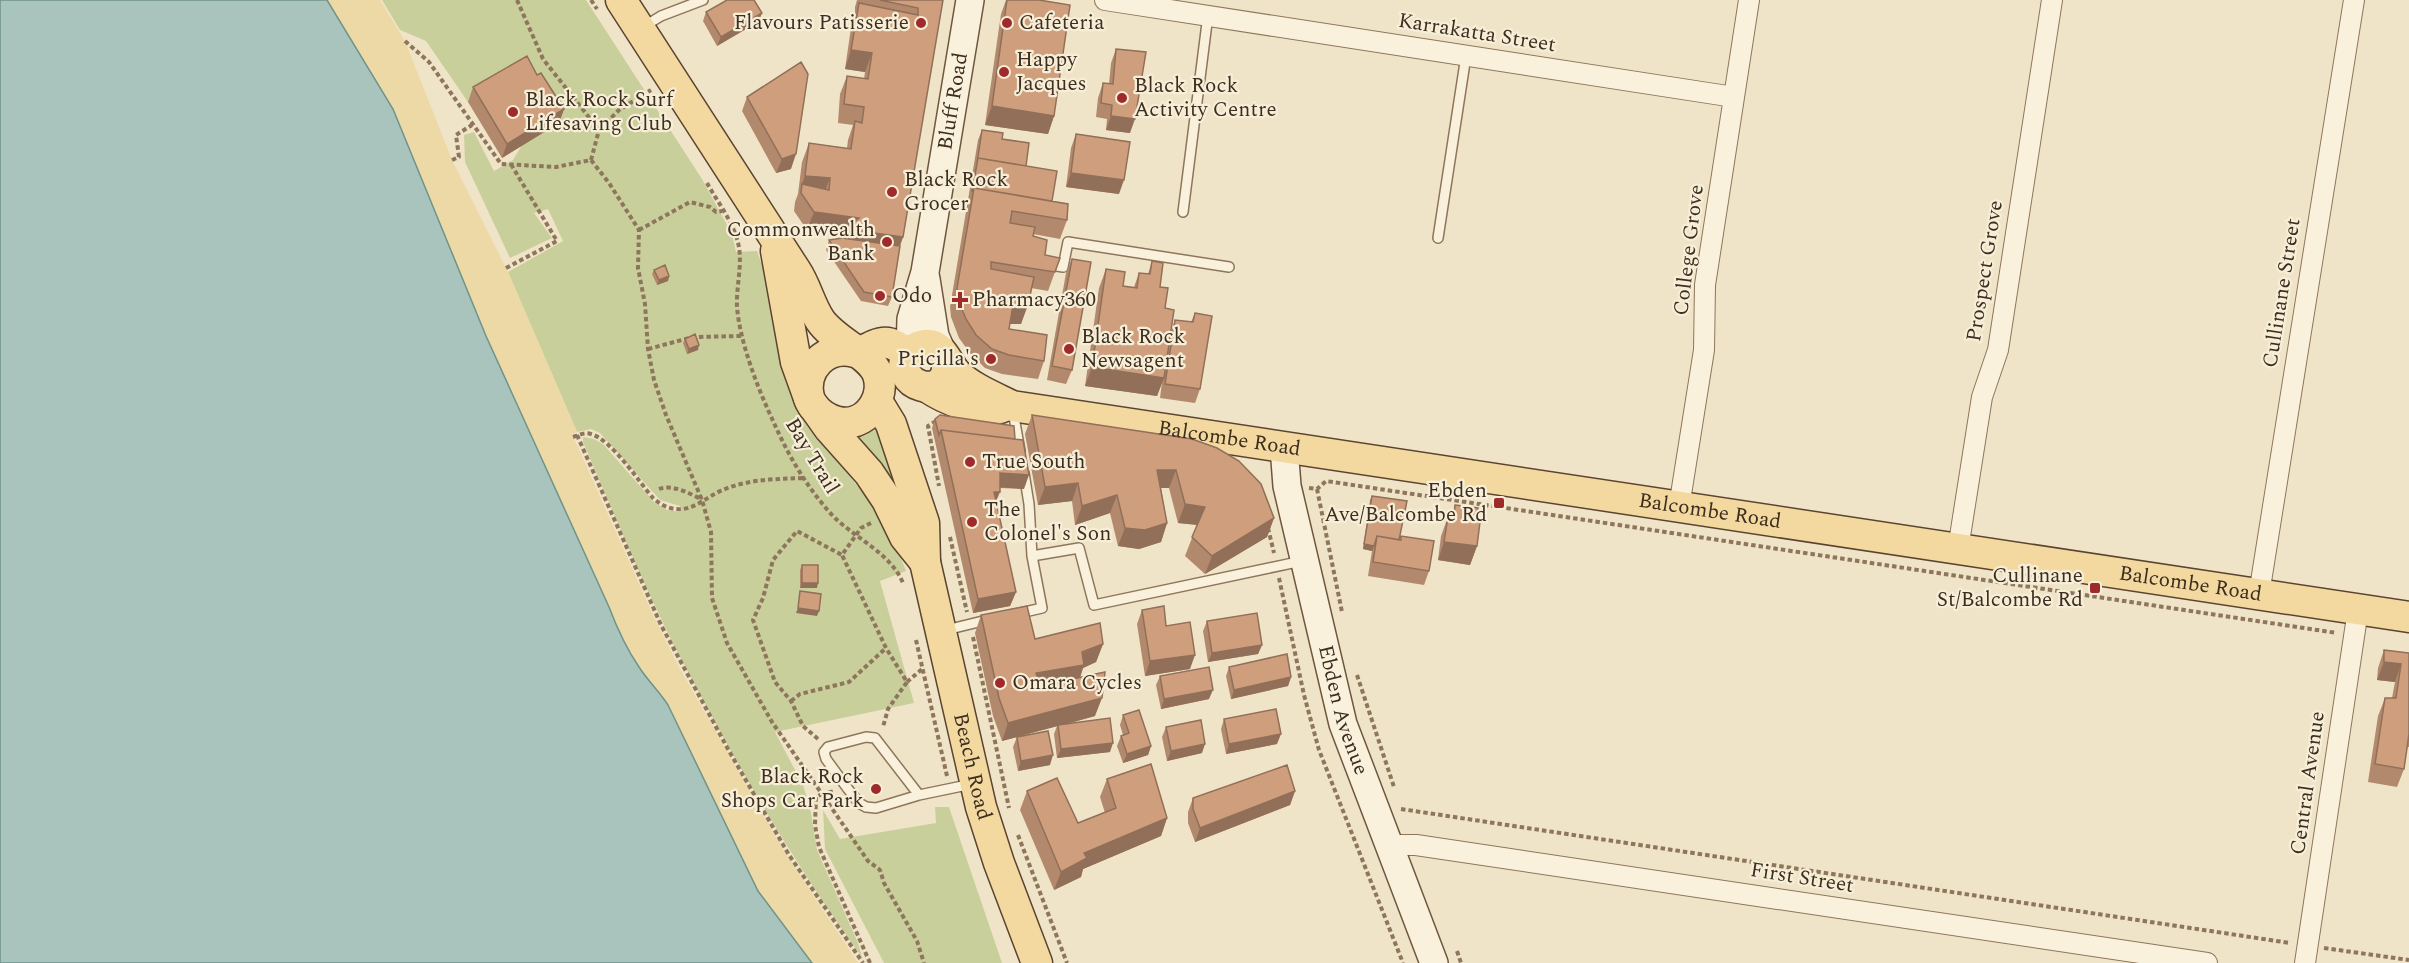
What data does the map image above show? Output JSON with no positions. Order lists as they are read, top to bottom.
{
  "streets": {
    "main road": ["Balcombe Road", "Beach Road"],
    "street": [
      "Karrakatta Street",
      "Bluff Road",
      "College Grove",
      "Prospect Grove",
      "Cullinane Street",
      "Ebden Avenue",
      "Central Avenue",
      "First Street"
    ],
    "path": ["Bay Trail"]
  },
  "crossings": [
    ["Karrakatta Street", "College Grove"],
    ["Bluff Road", "Balcombe Road"],
    ["College Grove", "Balcombe Road"],
    ["Prospect Grove", "Balcombe Road"],
    ["Cullinane Street", "Balcombe Road"],
    ["Balcombe Road", "Ebden Avenue"],
    ["Balcombe Road", "Central Avenue"],
    ["Ebden Avenue", "First Street"]
  ],
  "places": {
    "other": [
      "Flavours Patisserie",
      "Cafeteria",
      "Happy Jacques",
      "Black Rock Activity Centre",
      "Black Rock Surf Lifesaving Club",
      "Black Rock Grocer",
      "Commonwealth Bank",
      "Odo",
      "Black Rock Newsagent",
      "Pricilla's",
      "True South",
      "The Colonel's Son",
      "Omara Cycles",
      "Black Rock Shops Car Park"
    ],
    "health": ["Pharmacy360"],
    "transit": ["Ebden Ave/Balcombe Rd", "Cullinane St/Balcombe Rd"]
  }
}
